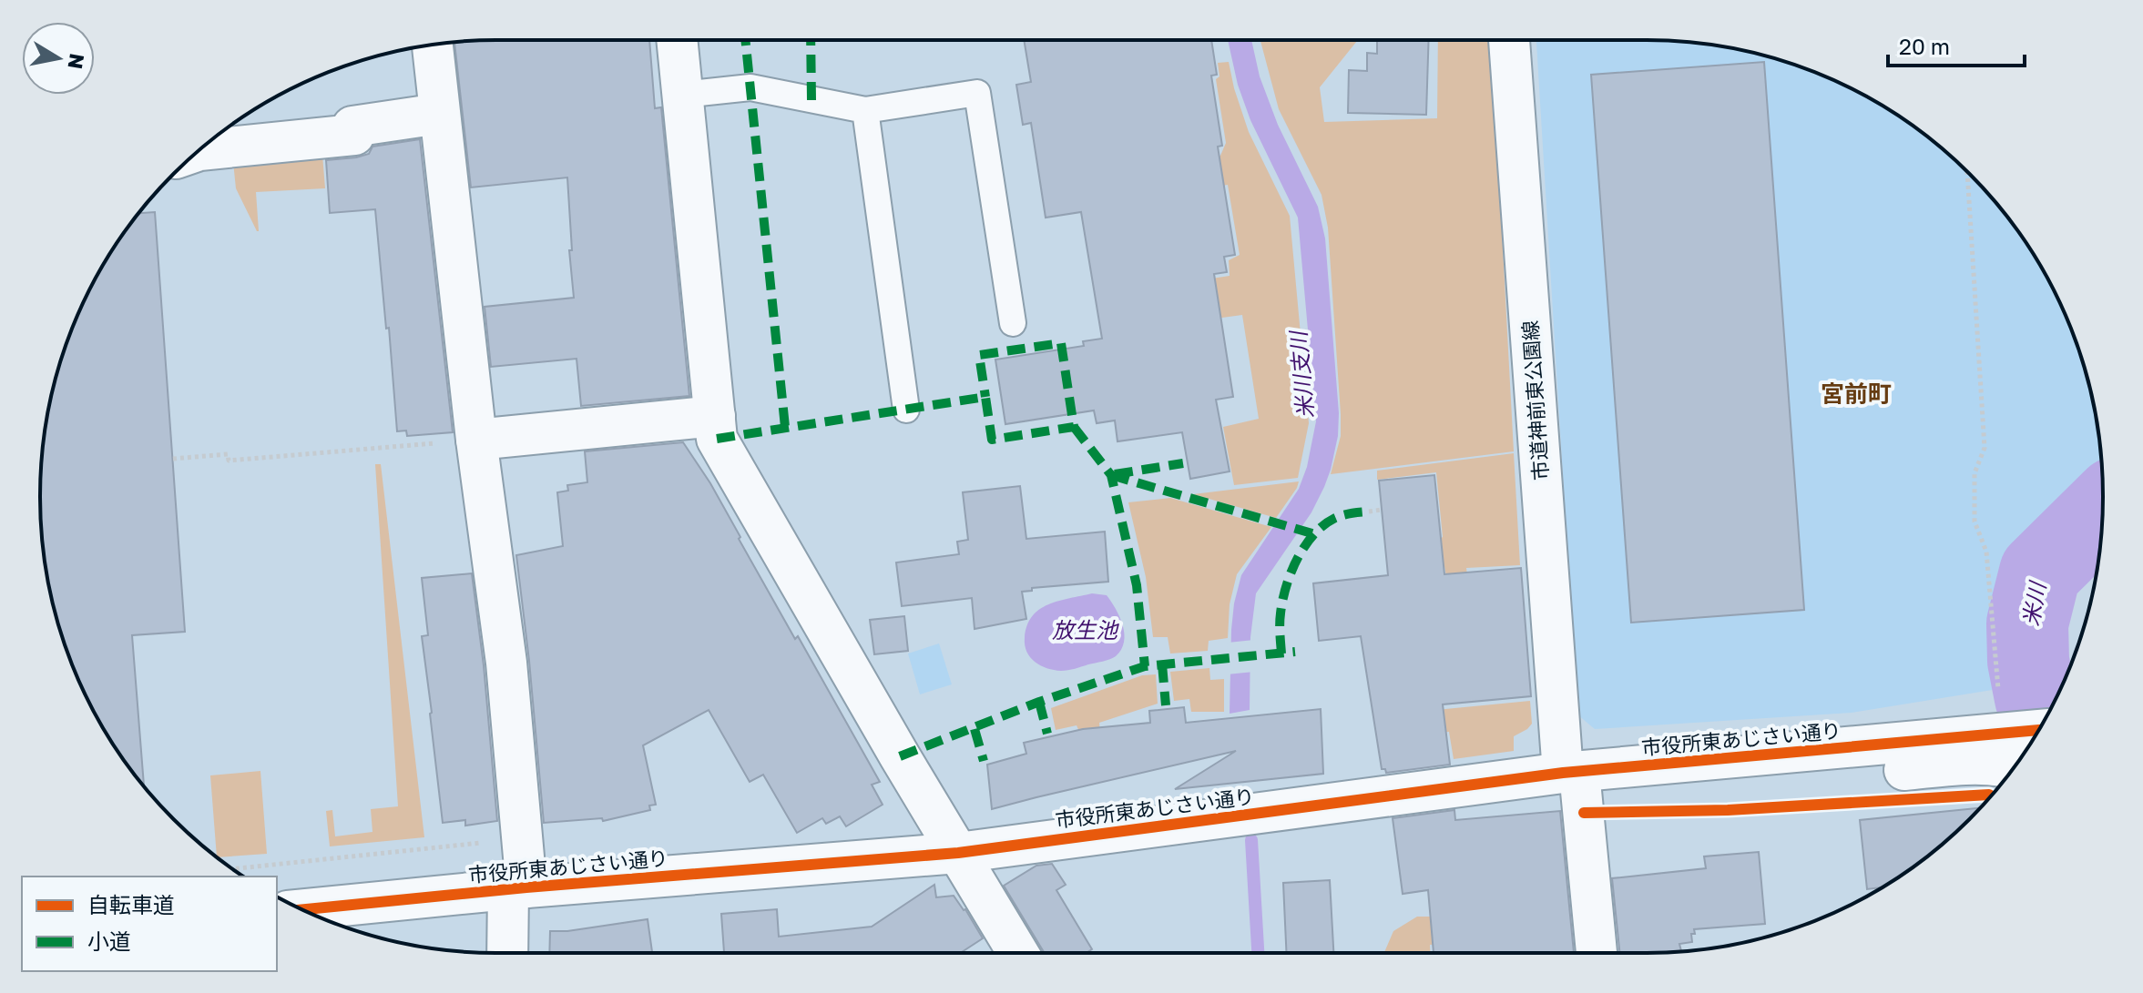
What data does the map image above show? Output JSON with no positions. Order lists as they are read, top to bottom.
{
  "streets": {
    "street": ["市道神前東公園線", "市役所東あじさい通り"]
  },
  "crossings": [
    ["市道神前東公園線", "市役所東あじさい通り"]
  ],
  "districts": ["宮前町"],
  "water": ["米川支川", "米川", "放生池"],
  "legend": ["自転車道", "小道"],
  "scale_bar": "20 m",
  "north": "right"
}
